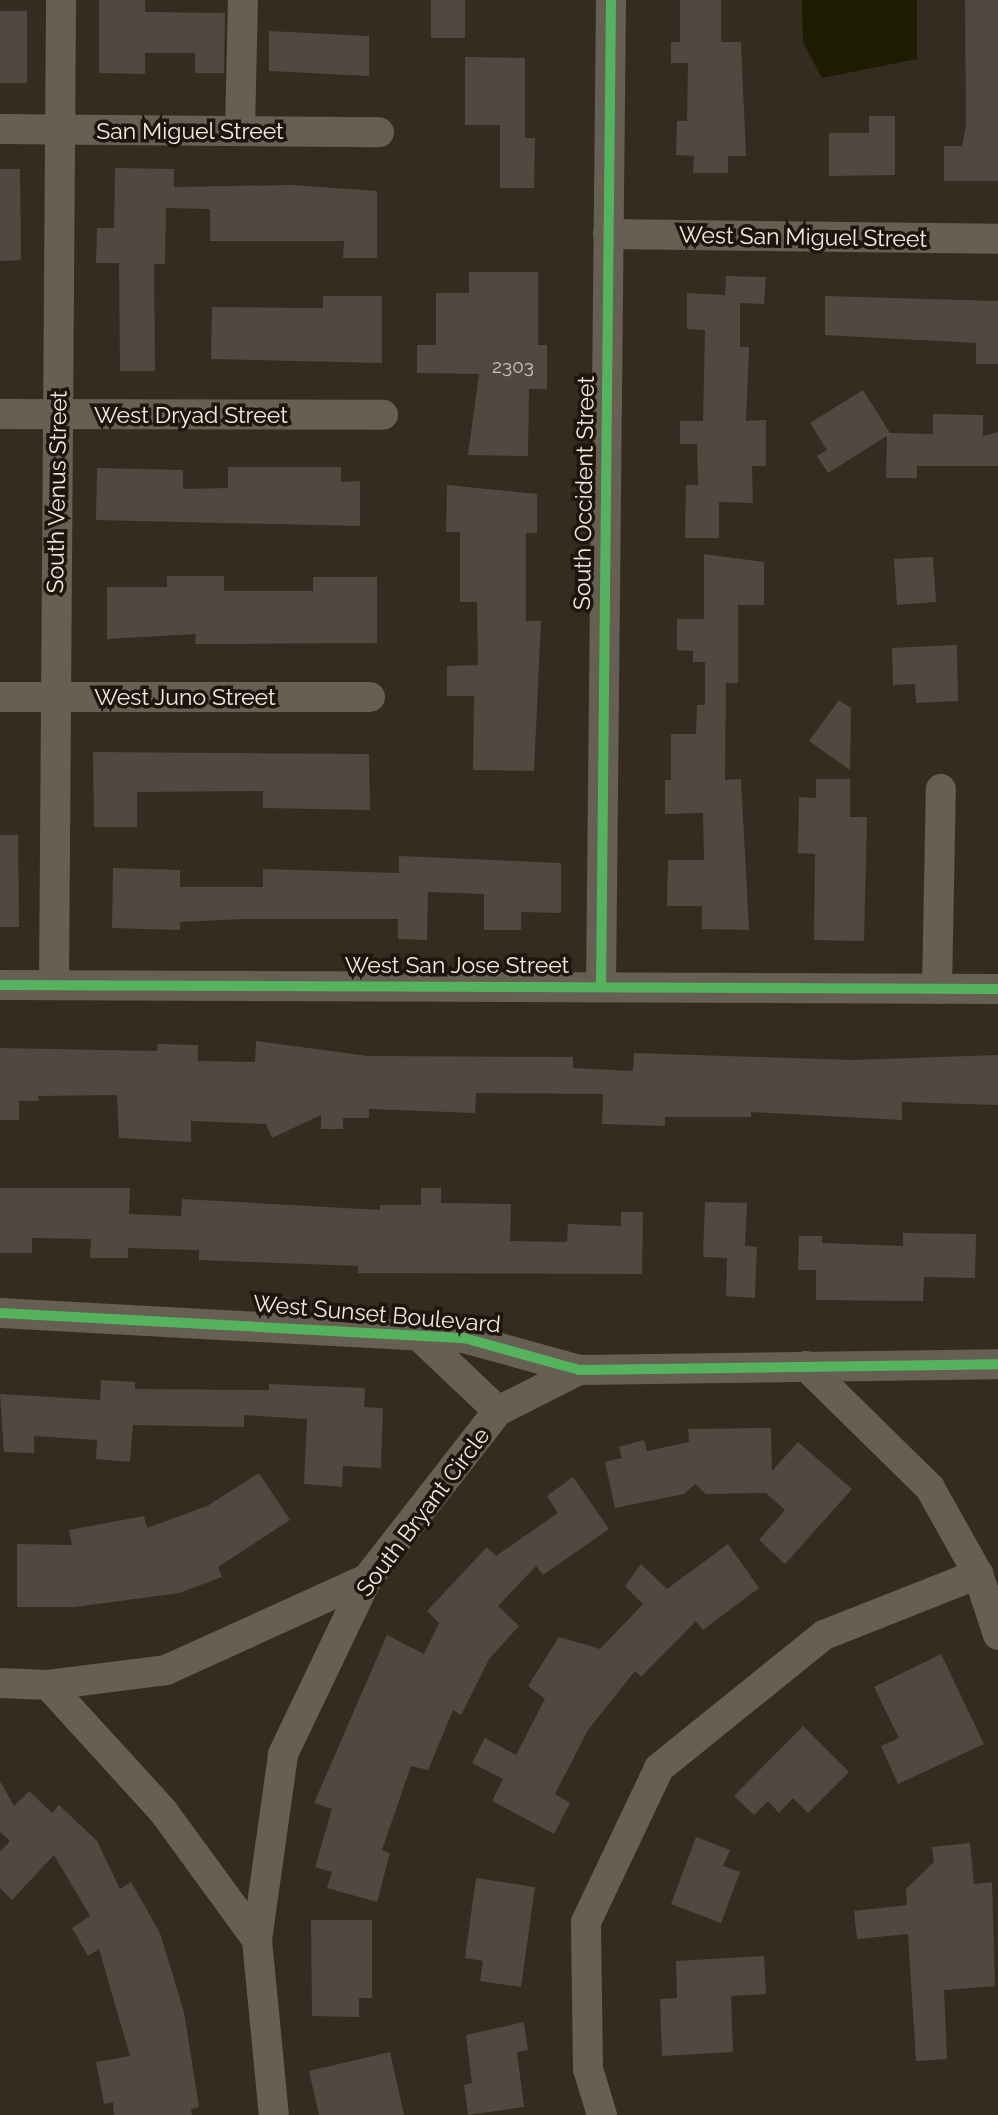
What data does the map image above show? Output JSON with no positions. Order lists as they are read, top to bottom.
{
  "streets": {
    "street": [
      "San Miguel Street",
      "West San Miguel Street",
      "West Dryad Street",
      "South Venus Street",
      "South Occident Street",
      "West Juno Street",
      "West San Jose Street",
      "West Sunset Boulevard",
      "South Bryant Circle"
    ]
  },
  "crossings": [
    ["San Miguel Street", "South Venus Street"],
    ["West San Miguel Street", "South Occident Street"],
    ["West Dryad Street", "South Venus Street"],
    ["South Venus Street", "West Juno Street"],
    ["South Venus Street", "West San Jose Street"],
    ["South Occident Street", "West San Jose Street"],
    ["West Sunset Boulevard", "South Bryant Circle"]
  ],
  "house_numbers": ["2303"]
}
